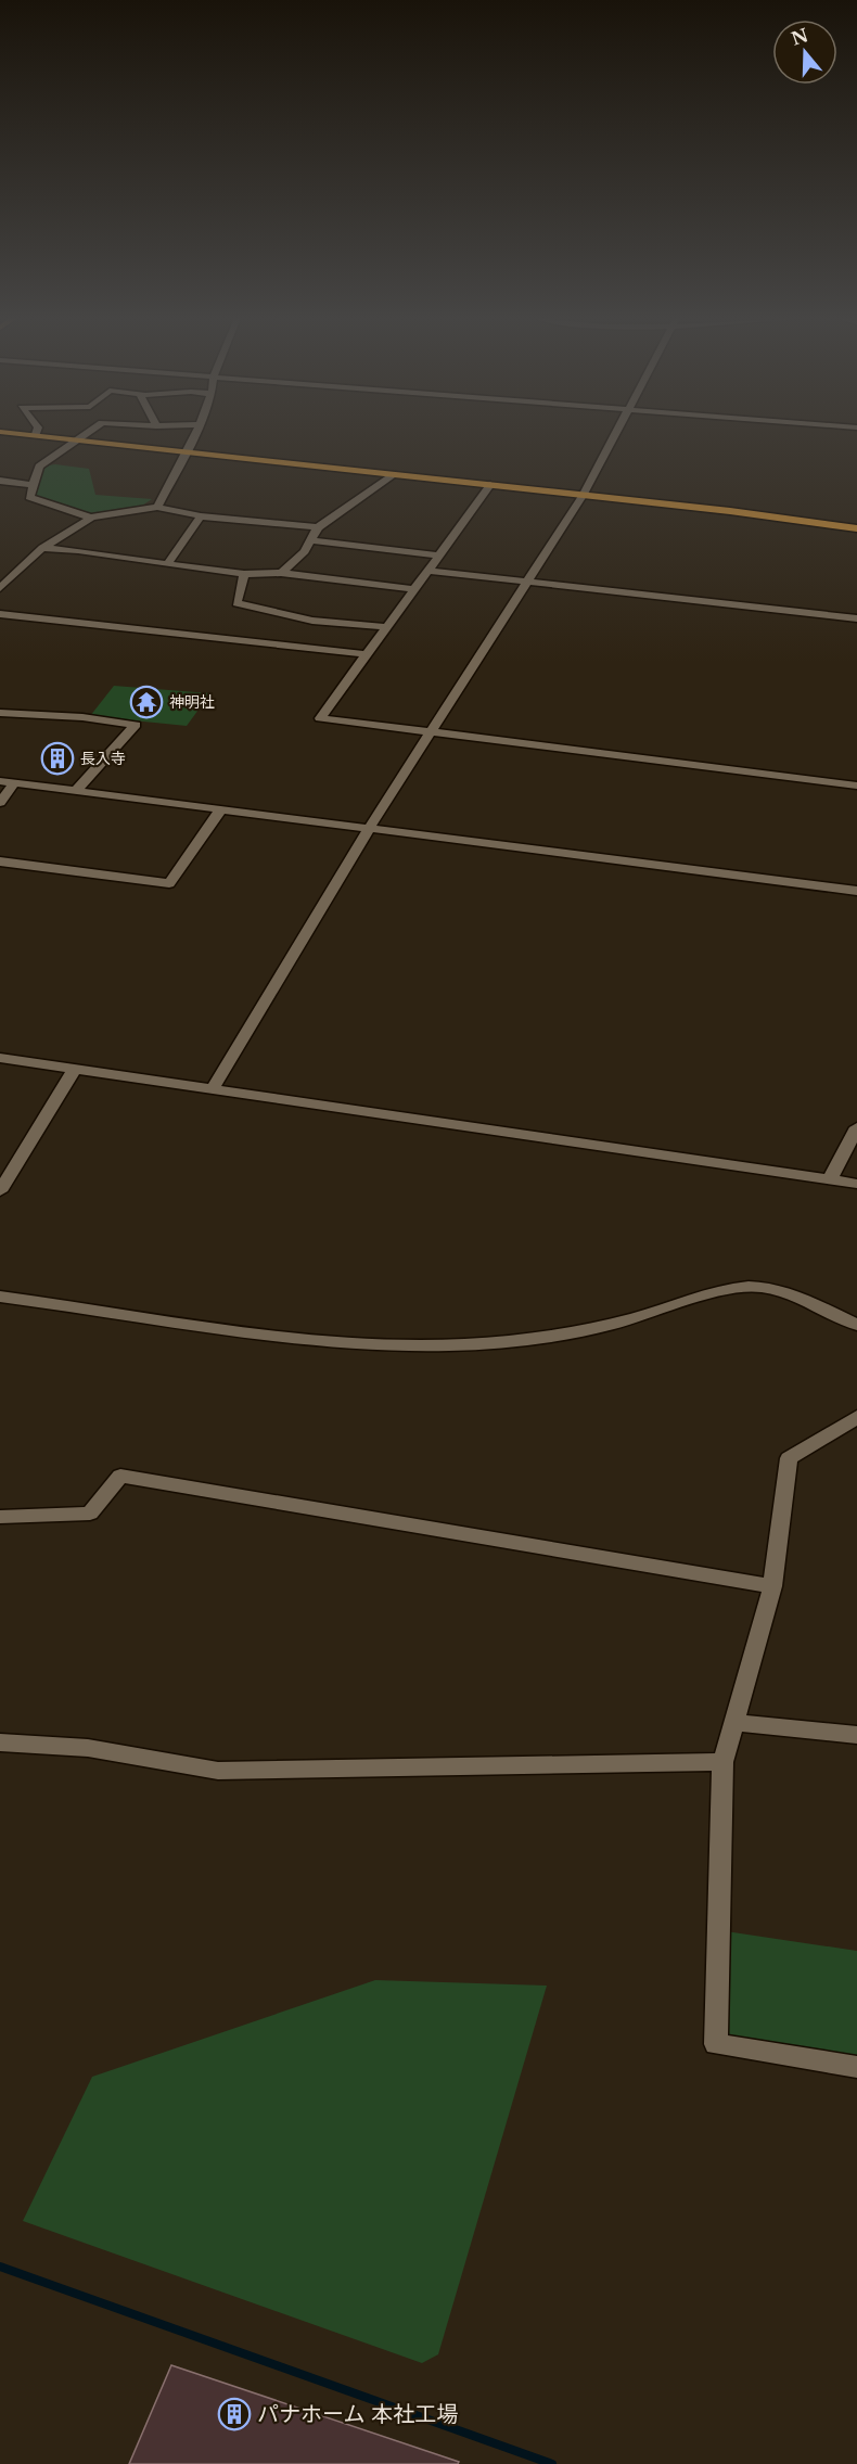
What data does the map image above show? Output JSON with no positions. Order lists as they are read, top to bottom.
{
  "places": {
    "temple": ["神明社"],
    "building": ["長入寺", "パナホーム 本社工場"]
  },
  "north": "top"
}
